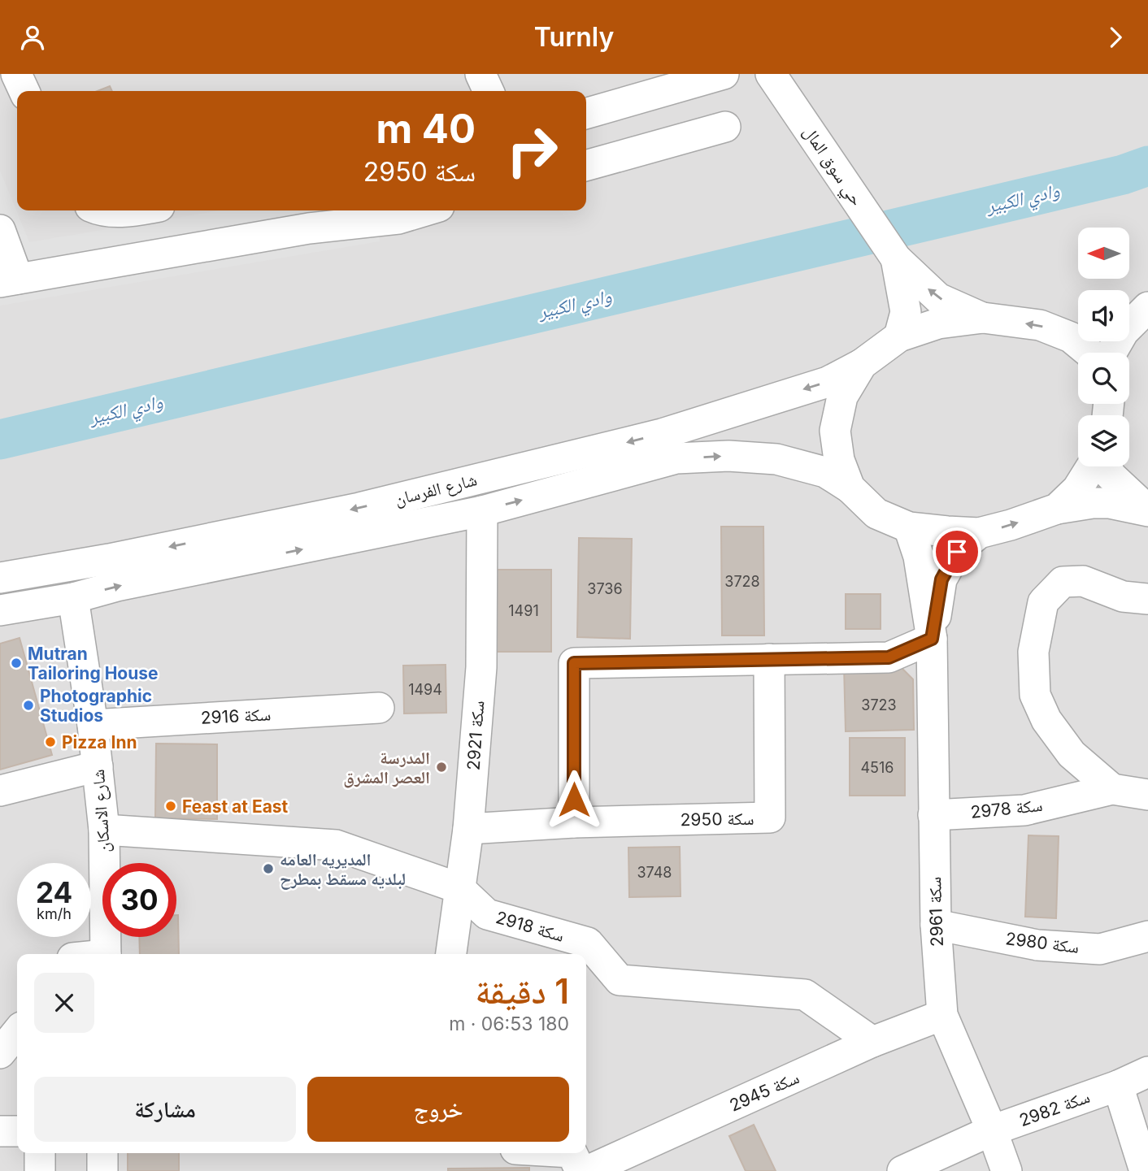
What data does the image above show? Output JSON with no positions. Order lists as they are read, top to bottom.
{
  "streets": {
    "street": [
      "حي سوق المال",
      "شارع الفرسان",
      "سكة 2916",
      "سكة 2921",
      "سكة 2978",
      "شارع الاسكان",
      "سكة 2950",
      "سكة 2961",
      "سكة 2918",
      "سكة 2980",
      "سكة 2945",
      "سكة 2982"
    ]
  },
  "crossings": [
    ["شارع الفرسان", "سكة 2921"],
    ["شارع الفرسان", "شارع الاسكان"],
    ["سكة 2916", "شارع الاسكان"],
    ["سكة 2921", "سكة 2950"],
    ["سكة 2921", "سكة 2918"],
    ["سكة 2978", "سكة 2961"],
    ["شارع الاسكان", "سكة 2918"],
    ["سكة 2961", "سكة 2980"],
    ["سكة 2961", "سكة 2945"],
    ["سكة 2961", "سكة 2982"],
    ["سكة 2918", "سكة 2945"]
  ],
  "water": ["وادي الكبير"],
  "places": [
    "Mutran Tailoring House",
    "Photographic Studios",
    "Pizza Inn",
    "المدرسة العصر المشرق",
    "Feast at East",
    "المديريه العامه لبلديه مسقط بمطرح"
  ],
  "house_numbers": [
    "3728",
    "3736",
    "1491",
    "1494",
    "3723",
    "4516",
    "3748"
  ],
  "north": "left",
  "page": {
    "header": "Turnly",
    "turn": ["40 m", "سكة 2950"],
    "speed": "24 km/h",
    "limit": "30",
    "heading": ["1 دقيقة", "180 m · 06:53"],
    "buttons": ["خروج", "مشاركة"]
  }
}
